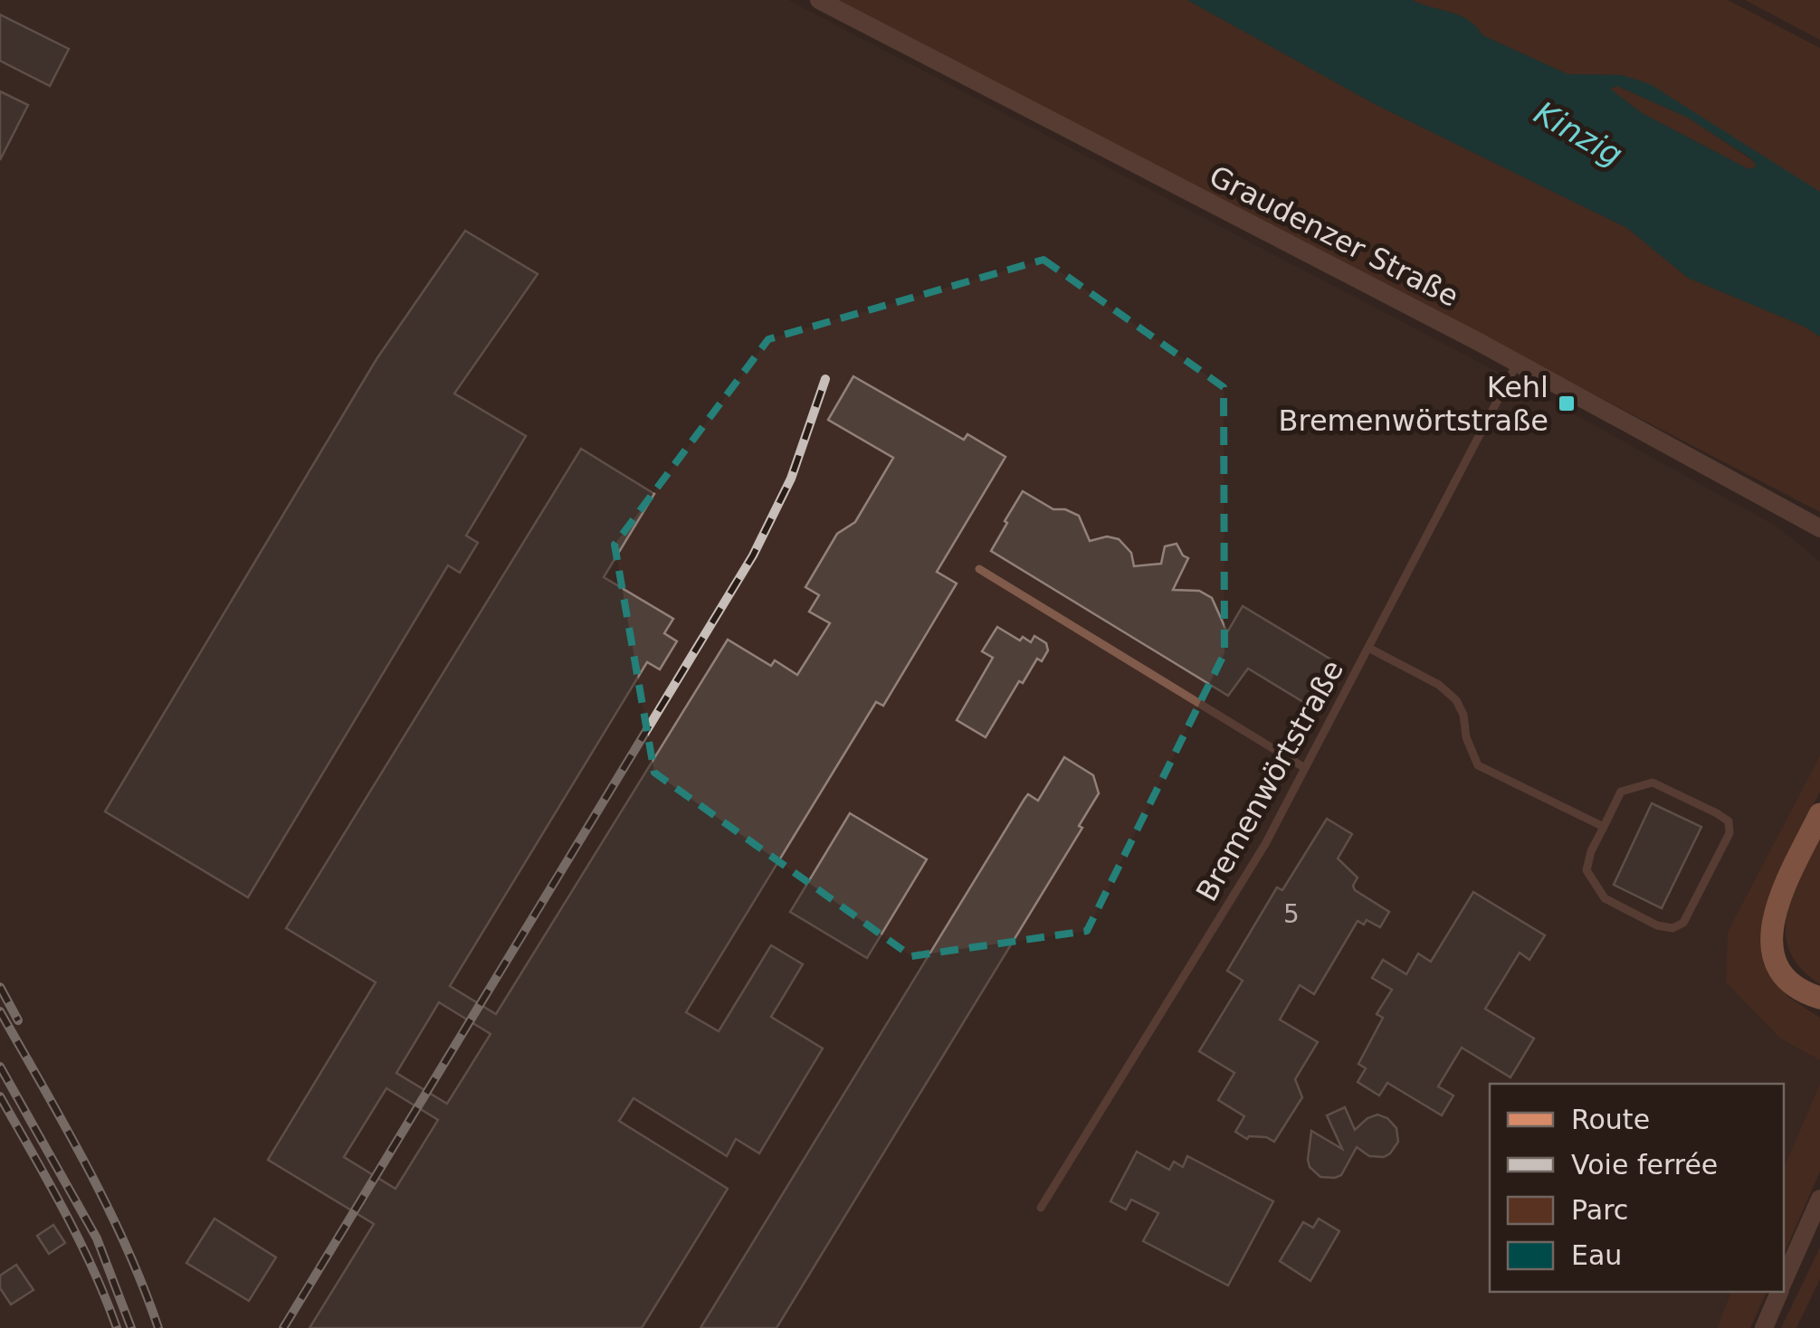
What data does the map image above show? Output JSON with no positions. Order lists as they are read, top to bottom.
{
  "streets": {
    "street": ["Graudenzer Straße"],
    "lane": ["Bremenwörtstraße"]
  },
  "crossings": [
    ["Graudenzer Straße", "Bremenwörtstraße"]
  ],
  "water": ["Kinzig"],
  "places": {
    "transit": ["Kehl Bremenwörtstraße"]
  },
  "house_numbers": ["5"],
  "legend": [
    "Route",
    "Voie ferrée",
    "Parc",
    "Eau"
  ]
}
